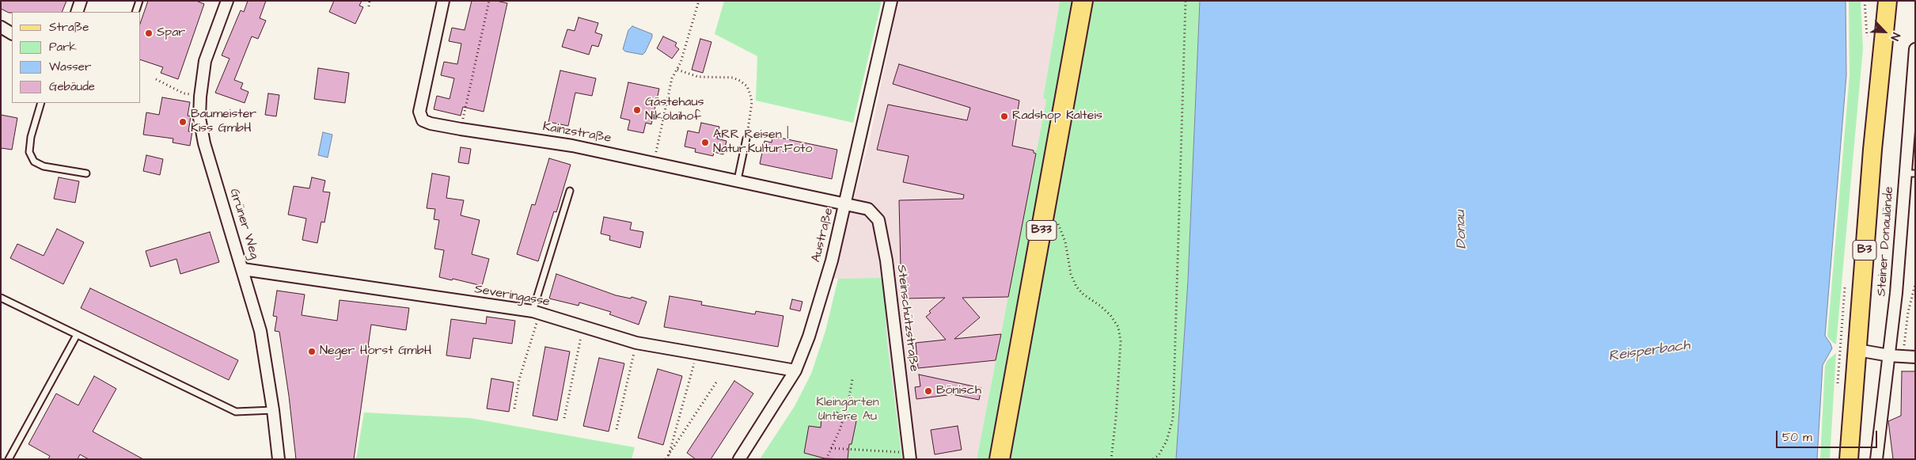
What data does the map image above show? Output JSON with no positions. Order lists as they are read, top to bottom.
{
  "streets": {
    "highway": ["B33"],
    "main road": ["B3"],
    "street": [
      "Kainzstraße",
      "Grüner Weg",
      "Austraße",
      "Steiner Donaulände",
      "Severingasse",
      "Steinschützstraße"
    ]
  },
  "crossings": [
    ["Kainzstraße", "Austraße"],
    ["Kainzstraße", "Steinschützstraße"],
    ["Grüner Weg", "Severingasse"],
    ["Austraße", "Severingasse"],
    ["Austraße", "Steinschützstraße"]
  ],
  "water": ["Donau", "Reisperbach"],
  "parks": ["Kleingärten Untere Au"],
  "places": [
    "Spar",
    "Gästehaus Nikolaihof",
    "Radshop Kalteis",
    "Baumeister Kiss GmbH",
    "ARR Reisen | Natur.Kultur.Foto",
    "Neger Horst GmbH",
    "Bönisch"
  ],
  "legend": [
    "Straße",
    "Park",
    "Wasser",
    "Gebäude"
  ],
  "scale_bar": "50 m",
  "north": "bottom right"
}
